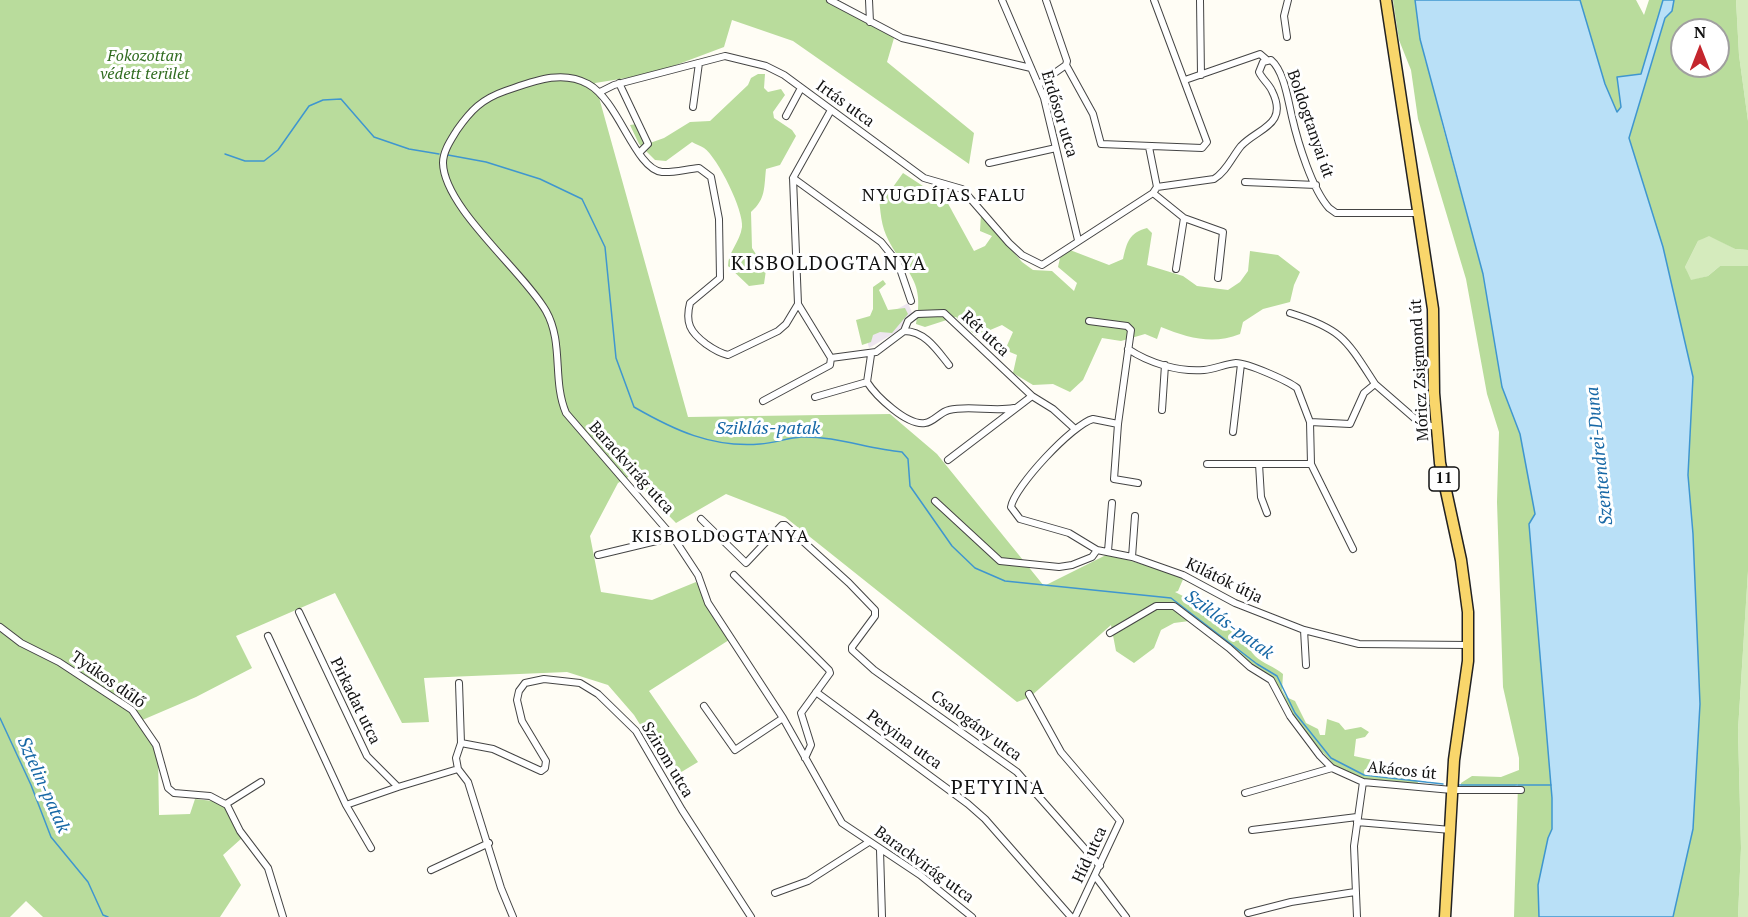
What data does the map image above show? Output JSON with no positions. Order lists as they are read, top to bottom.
{
  "streets": {
    "main road": ["Móricz Zsigmond út", "11"],
    "street": [
      "Irtás utca",
      "Erdősor utca",
      "Boldogtanyai út",
      "Rét utca",
      "Barackvirág utca",
      "Kilátók útja",
      "Tyúkos dűlő",
      "Pirkadat utca",
      "Csalogány utca",
      "Petyina utca",
      "Szirom utca",
      "Akácos út",
      "Híd utca"
    ]
  },
  "crossings": [
    ["Irtás utca", "Boldogtanyai út"],
    ["Irtás utca", "Barackvirág utca"],
    ["Erdősor utca", "Boldogtanyai út"],
    ["Boldogtanyai út", "Móricz Zsigmond út"],
    ["Móricz Zsigmond út", "Kilátók útja"],
    ["Móricz Zsigmond út", "Akácos út"],
    ["Csalogány utca", "Híd utca"],
    ["Petyina utca", "Híd utca"]
  ],
  "districts": [
    "NYUGDÍJAS FALU",
    "KISBOLDOGTANYA",
    "KISBOLDOGTANYA",
    "PETYINA"
  ],
  "water": ["Sziklás-patak", "Szentendrei-Duna", "Sztelin-patak"],
  "parks": ["Fokozottan védett terület"],
  "north": "top"
}
